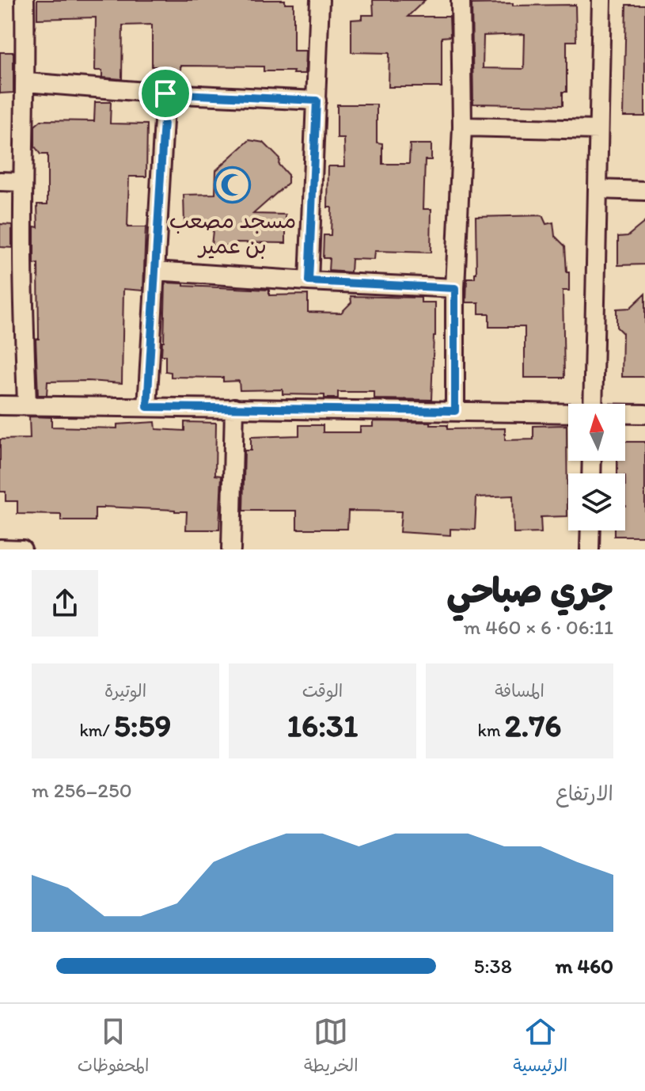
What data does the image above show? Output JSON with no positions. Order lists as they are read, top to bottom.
{
  "places": {
    "mosque": ["مسجد مصعب بن عمير"]
  },
  "north": "top",
  "page": {
    "heading": ["جري صباحي", "06:11 · 6 × 460 m"],
    "stats": [
      ["المسافة", "2.76 km"],
      ["الوقت", "16:31"],
      ["الوتيرة", "5:59 /km"]
    ],
    "chart": ["الارتفاع", "250–256 m"],
    "list": [
      {
        "name": "460 m",
        "note": "5:38"
      }
    ],
    "tabs": ["الرئيسية", "الخريطة", "المحفوظات"]
  }
}
